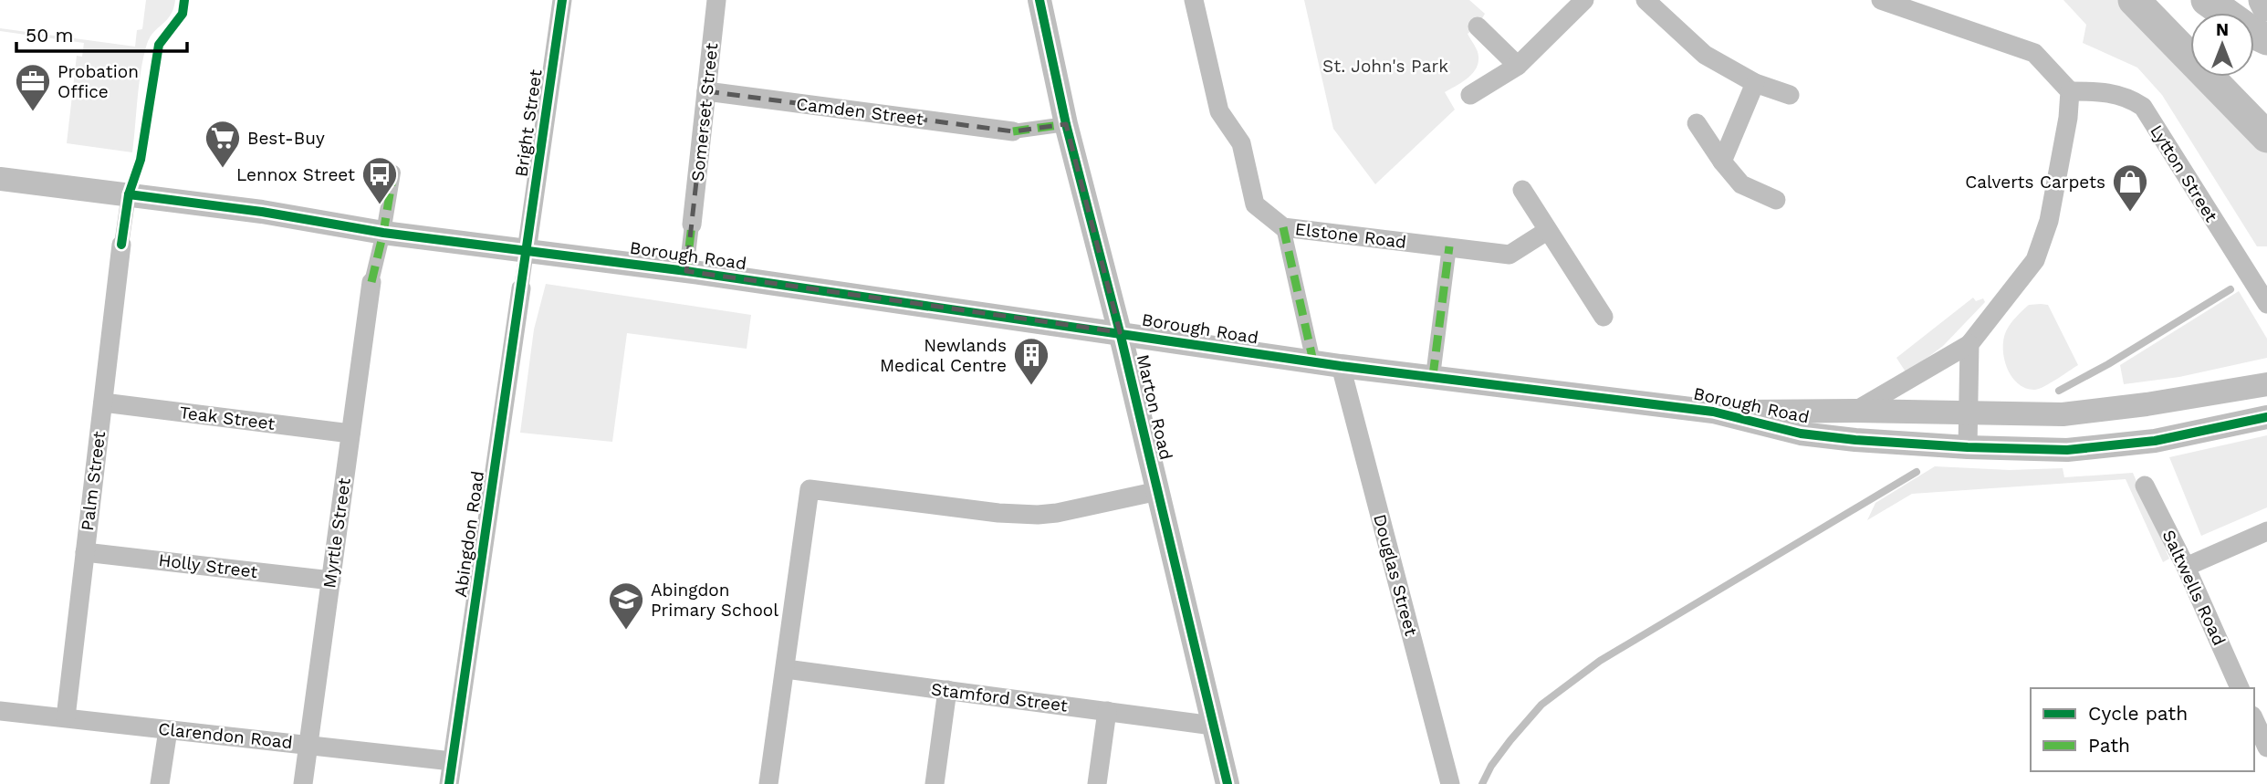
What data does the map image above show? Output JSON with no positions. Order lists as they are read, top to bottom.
{
  "streets": {
    "street": [
      "Camden Street",
      "Somerset Street",
      "Bright Street",
      "Lytton Street",
      "Elstone Road",
      "Borough Road",
      "Marton Road",
      "Teak Street",
      "Palm Street",
      "Myrtle Street",
      "Abingdon Road",
      "Holly Street",
      "Douglas Street",
      "Saltwells Road",
      "Stamford Street",
      "Clarendon Road"
    ]
  },
  "crossings": [
    ["Camden Street", "Somerset Street"],
    ["Bright Street", "Borough Road"],
    ["Borough Road", "Marton Road"],
    ["Borough Road", "Douglas Street"],
    ["Marton Road", "Stamford Street"],
    ["Teak Street", "Palm Street"],
    ["Teak Street", "Myrtle Street"],
    ["Palm Street", "Holly Street"],
    ["Palm Street", "Clarendon Road"],
    ["Myrtle Street", "Holly Street"],
    ["Myrtle Street", "Clarendon Road"],
    ["Abingdon Road", "Clarendon Road"]
  ],
  "parks": ["St. John's Park"],
  "places": {
    "office": ["Probation Office"],
    "supermarket": ["Best-Buy"],
    "bus stop": ["Lennox Street"],
    "shop": ["Calverts Carpets"],
    "building": ["Newlands Medical Centre"],
    "school or university": ["Abingdon Primary School"]
  },
  "legend": ["Cycle path", "Path"],
  "scale_bar": "50 m",
  "north": "top"
}
